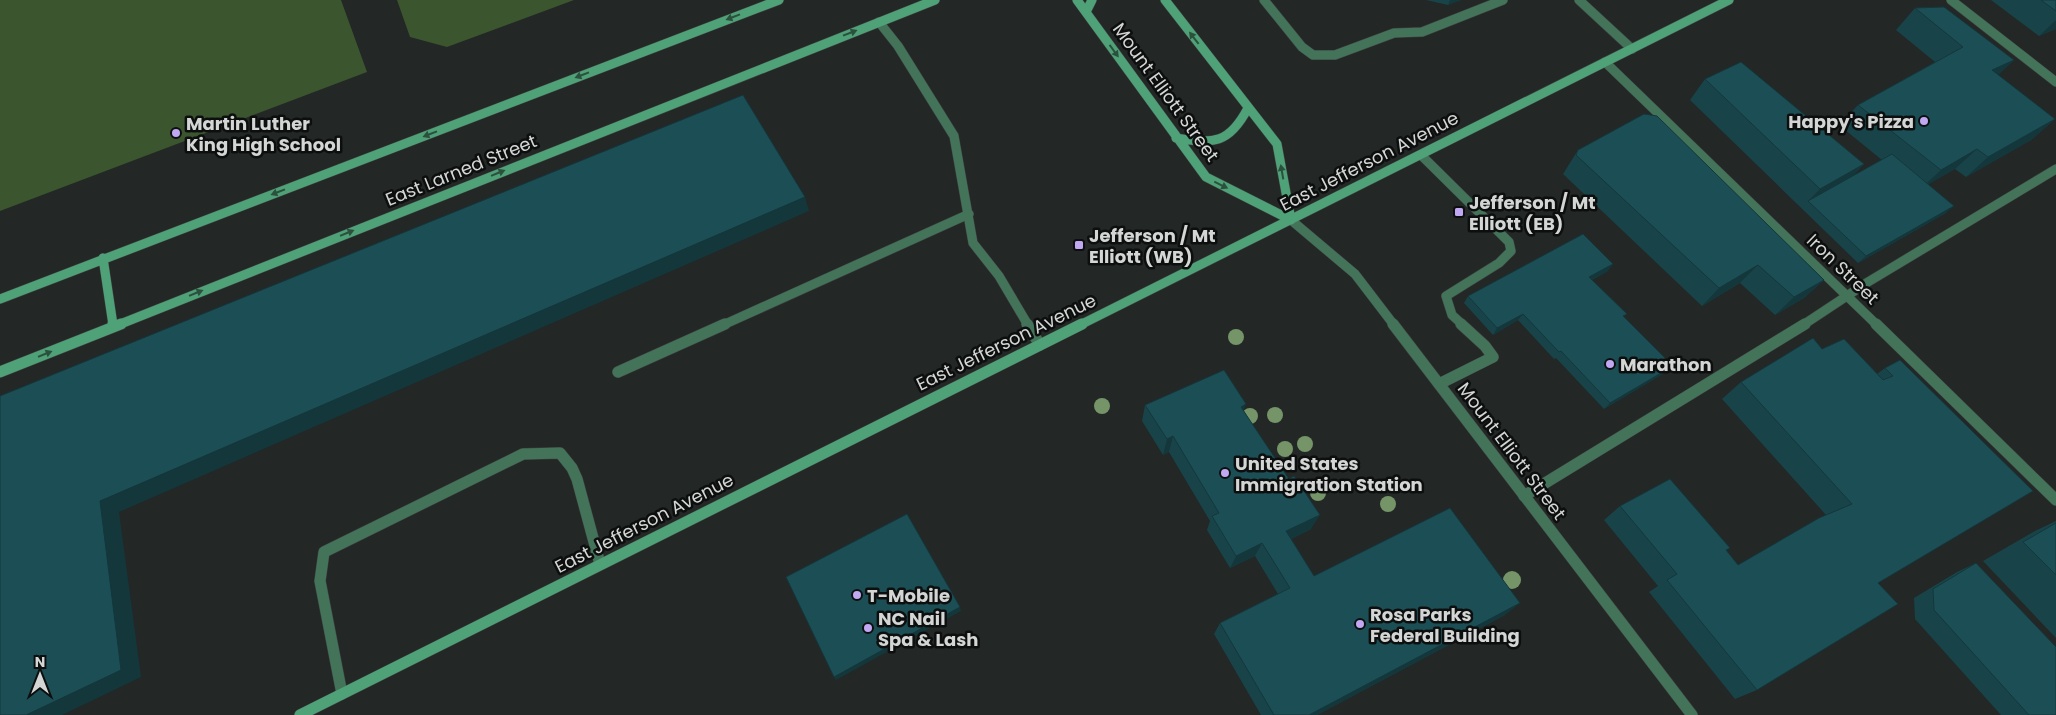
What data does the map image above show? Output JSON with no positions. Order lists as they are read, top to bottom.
{
  "streets": {
    "main road": ["Mount Elliott Street", "East Jefferson Avenue", "East Larned Street"],
    "street": ["Iron Street"]
  },
  "crossings": [
    ["Mount Elliott Street", "East Jefferson Avenue"],
    ["East Jefferson Avenue", "Iron Street"]
  ],
  "places": {
    "other": [
      "Happy's Pizza",
      "Martin Luther King High School",
      "Marathon",
      "United States Immigration Station",
      "T-Mobile",
      "Rosa Parks Federal Building",
      "NC Nail Spa & Lash"
    ],
    "transit": ["Jefferson / Mt Elliott (EB)", "Jefferson / Mt Elliott (WB)"]
  },
  "north": "top"
}
